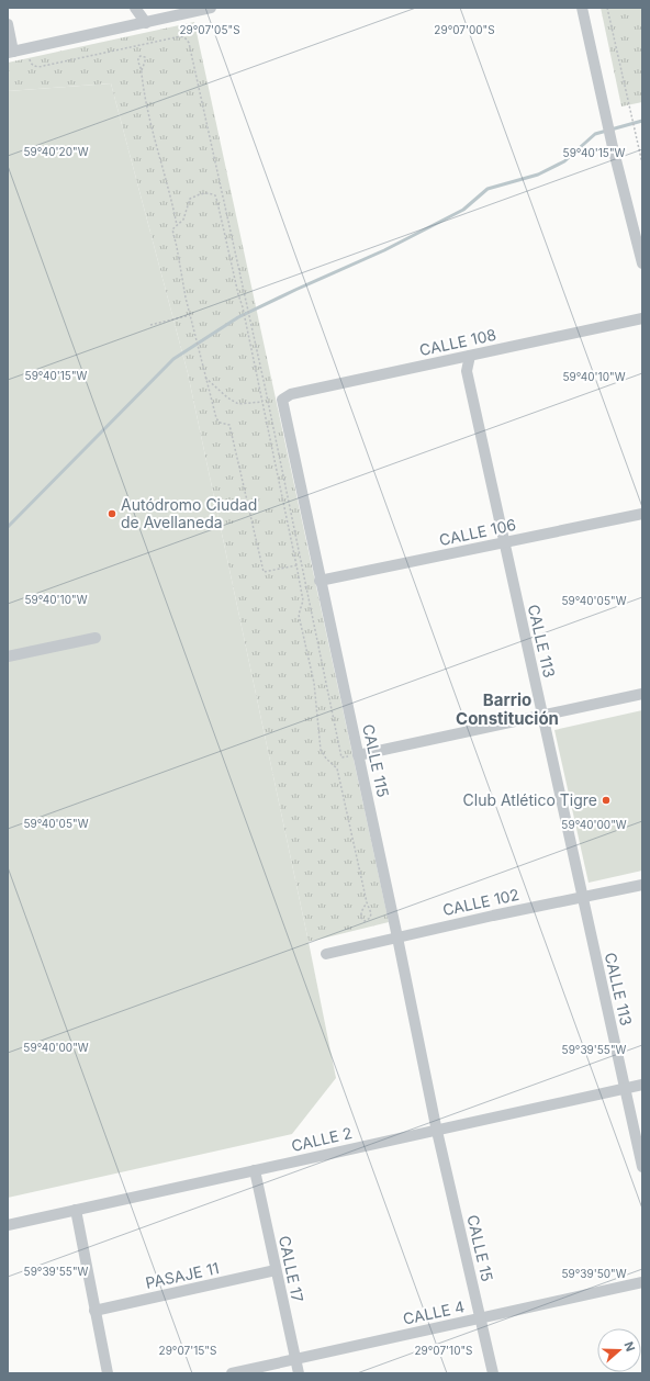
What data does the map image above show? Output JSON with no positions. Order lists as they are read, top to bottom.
{
  "streets": {
    "street": [
      "CALLE 108",
      "CALLE 106",
      "CALLE 113",
      "CALLE 115",
      "CALLE 102",
      "CALLE 2",
      "CALLE 15",
      "CALLE 17",
      "PASAJE 11",
      "CALLE 4"
    ]
  },
  "crossings": [
    ["CALLE 108", "CALLE 113"],
    ["CALLE 108", "CALLE 115"],
    ["CALLE 106", "CALLE 113"],
    ["CALLE 106", "CALLE 115"],
    ["CALLE 113", "CALLE 102"],
    ["CALLE 113", "CALLE 2"],
    ["CALLE 115", "CALLE 102"],
    ["CALLE 115", "CALLE 2"],
    ["CALLE 115", "CALLE 15"],
    ["CALLE 2", "CALLE 15"],
    ["CALLE 2", "CALLE 17"],
    ["CALLE 15", "CALLE 4"],
    ["CALLE 17", "PASAJE 11"],
    ["CALLE 17", "CALLE 4"]
  ],
  "districts": ["Barrio Constitución"],
  "places": ["Autódromo Ciudad de Avellaneda", "Club Atlético Tigre"],
  "north": "right",
  "coordinates": [
    "29°07'05\"S",
    "29°07'00\"S",
    "59°40'20\"W",
    "59°40'15\"W",
    "59°40'10\"W",
    "59°40'05\"W",
    "59°40'00\"W",
    "59°39'55\"W",
    "59°39'50\"W",
    "29°07'15\"S",
    "29°07'10\"S"
  ]
}
